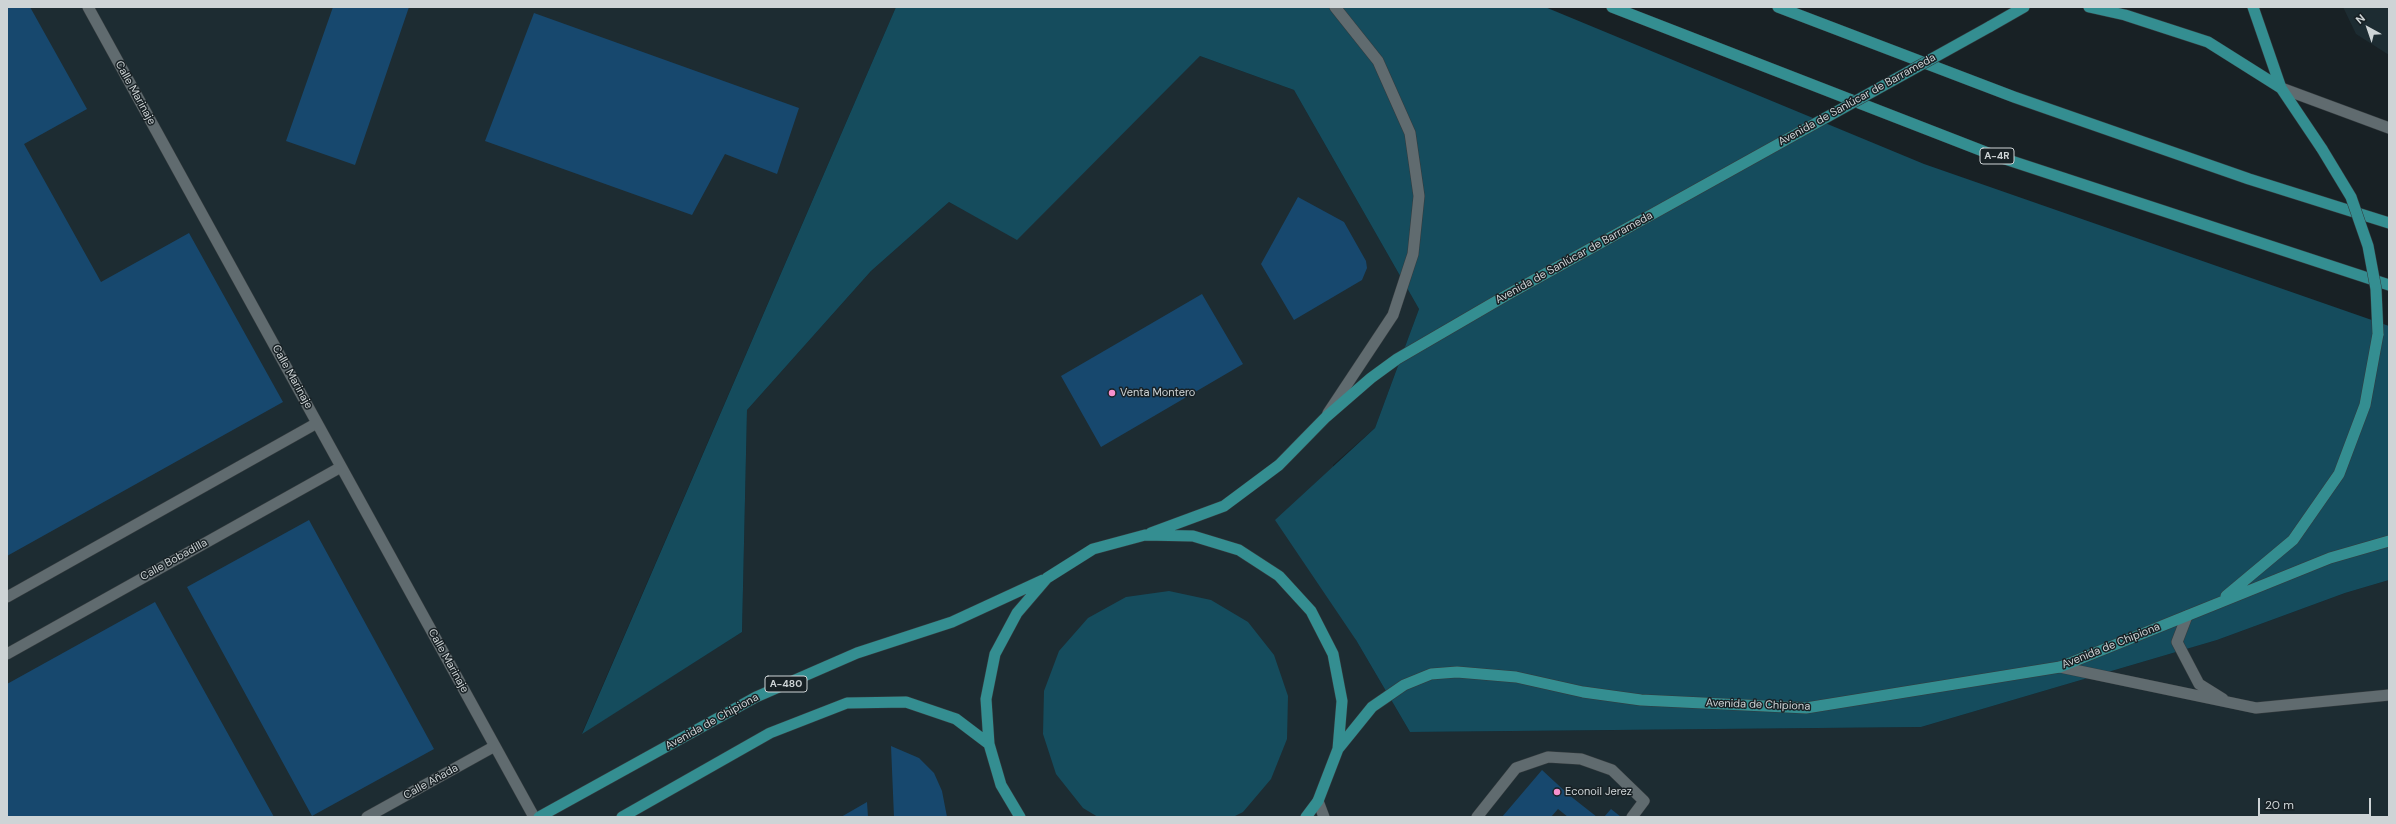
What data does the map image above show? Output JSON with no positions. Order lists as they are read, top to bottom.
{
  "streets": {
    "main road": [
      "Avenida de Sanlúcar de Barrameda",
      "A-4R",
      "Avenida de Chipiona",
      "A-480"
    ],
    "street": ["Calle Marinaje", "Calle Bobadilla", "Calle Añada"]
  },
  "crossings": [
    ["Calle Marinaje", "Calle Bobadilla"],
    ["Calle Marinaje", "Calle Añada"]
  ],
  "places": ["Venta Montero", "Econoil Jerez"],
  "scale_bar": "20 m",
  "north": "top left"
}
